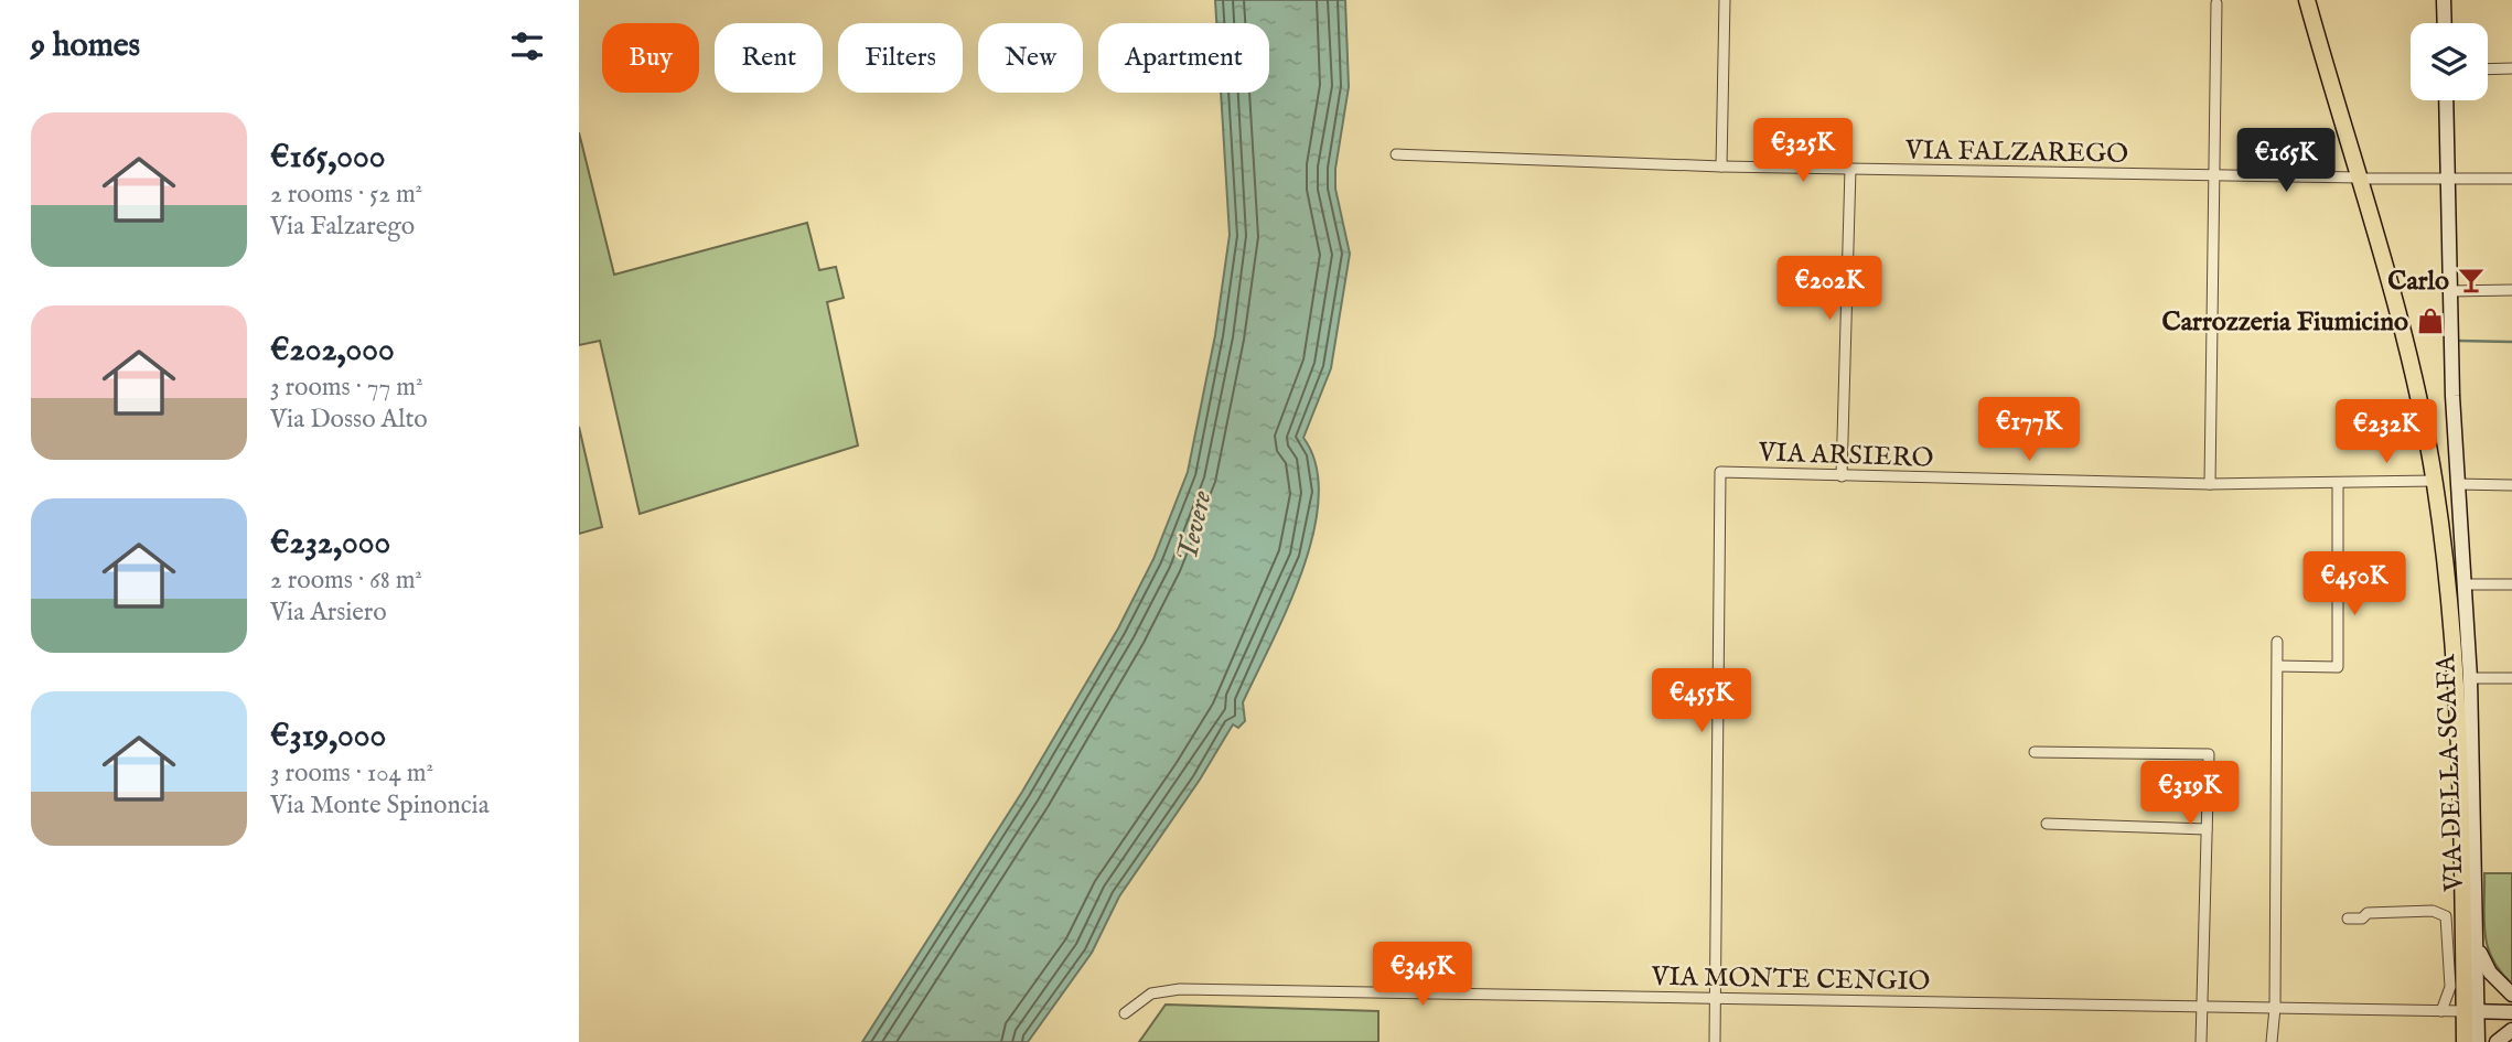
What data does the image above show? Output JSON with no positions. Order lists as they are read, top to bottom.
{
  "streets": {
    "street": [
      "VIA FALZAREGO",
      "VIA ARSIERO",
      "VIA DELLA SCAFA",
      "VIA MONTE CENGIO"
    ]
  },
  "crossings": [
    ["VIA FALZAREGO", "VIA DELLA SCAFA"],
    ["VIA ARSIERO", "VIA MONTE CENGIO"],
    ["VIA DELLA SCAFA", "VIA MONTE CENGIO"]
  ],
  "water": ["Tevere"],
  "places": {
    "bar": ["Carlo"],
    "shop": ["Carrozzeria Fiumicino"]
  },
  "page": {
    "heading": "9 homes",
    "chip": [
      "Buy",
      "Rent",
      "Filters",
      "New",
      "Apartment"
    ],
    "list": [
      {
        "name": "€165,000",
        "note": "2 rooms · 52 m² · Via Falzarego"
      },
      {
        "name": "€202,000",
        "note": "3 rooms · 77 m² · Via Dosso Alto"
      },
      {
        "name": "€232,000",
        "note": "2 rooms · 68 m² · Via Arsiero"
      },
      {
        "name": "€319,000",
        "note": "3 rooms · 104 m² · Via Monte Spinoncia"
      }
    ],
    "price": [
      "€325K",
      "€165K",
      "€202K",
      "€177K",
      "€232K",
      "€450K",
      "€455K",
      "€319K",
      "€345K"
    ]
  }
}
